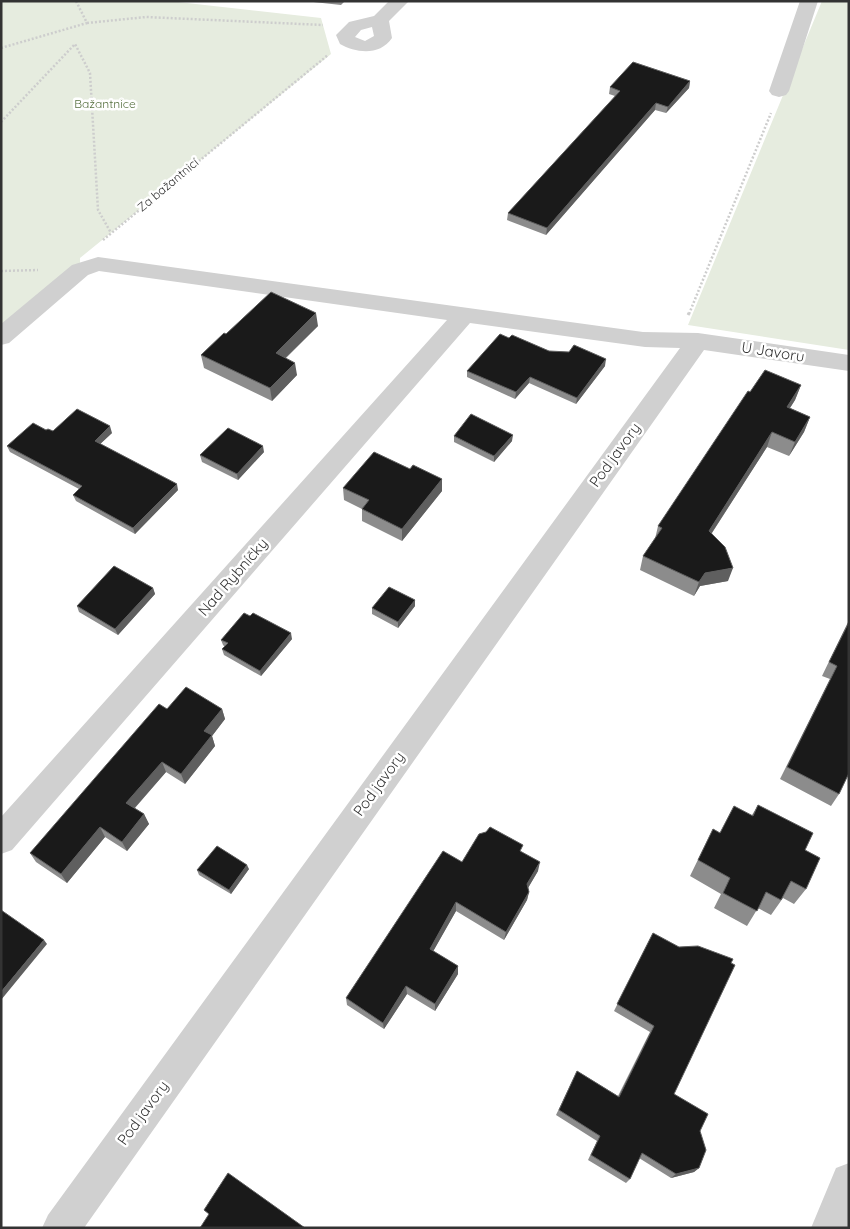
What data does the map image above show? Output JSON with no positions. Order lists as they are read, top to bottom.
{
  "streets": {
    "street": ["U Javoru", "Pod javory", "Nad Rybníčky"],
    "path": ["Za bažantnicí"]
  },
  "crossings": [
    ["Za bažantnicí", "U Javoru"],
    ["U Javoru", "Pod javory"],
    ["U Javoru", "Nad Rybníčky"]
  ],
  "parks": ["Bažantnice"]
}
